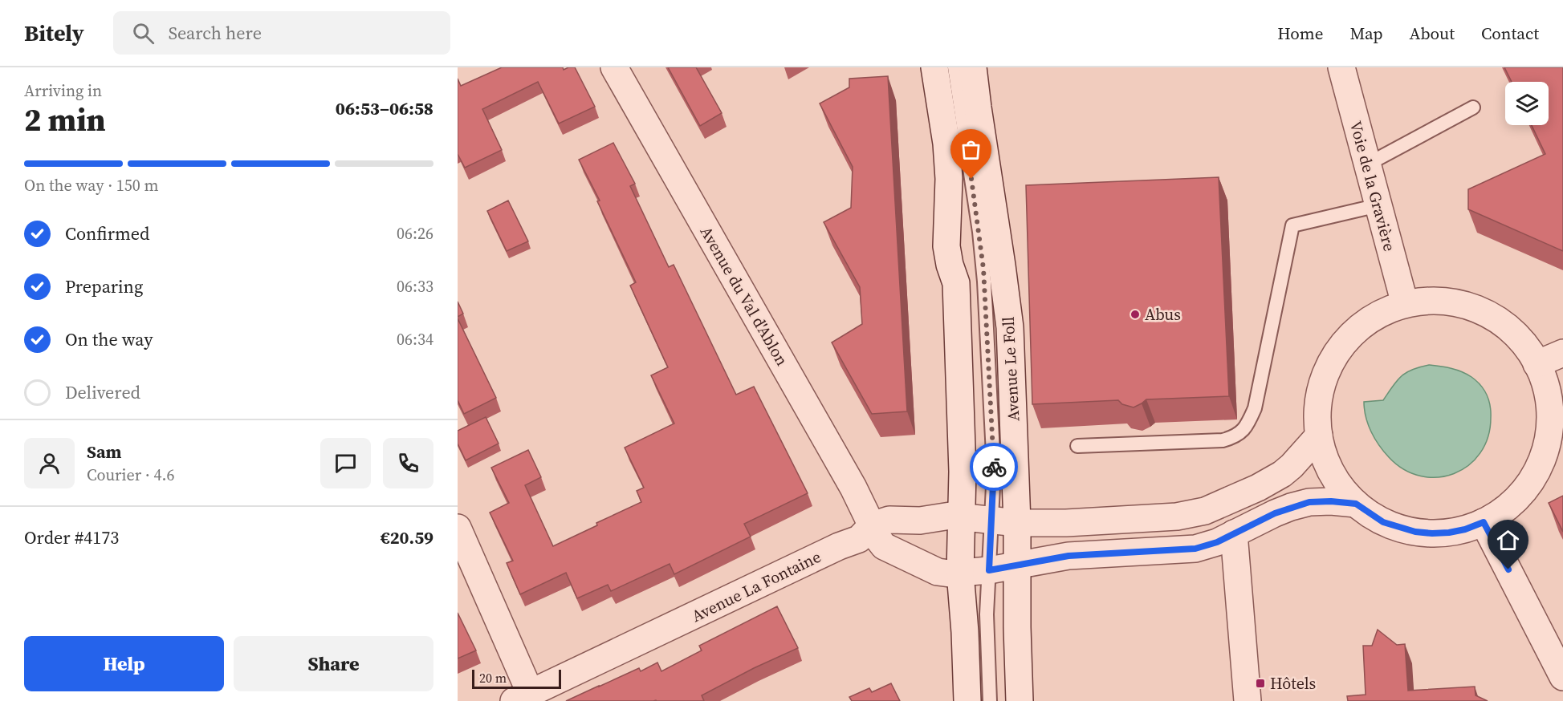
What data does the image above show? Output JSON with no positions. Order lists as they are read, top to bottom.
{
  "streets": {
    "street": [
      "Voie de la Gravière",
      "Avenue du Val d'Ablon",
      "Avenue Le Foll",
      "Avenue La Fontaine"
    ]
  },
  "crossings": [
    ["Avenue du Val d'Ablon", "Avenue La Fontaine"]
  ],
  "places": {
    "other": ["Abus"],
    "transit": ["Hôtels"]
  },
  "scale_bar": "20 m",
  "page": {
    "header": "Bitely",
    "search": "Search here",
    "nav": [
      "Home",
      "Map",
      "About",
      "Contact"
    ],
    "heading": ["2 min", "Arriving in", "06:53–06:58"],
    "panel": [
      "Sam",
      "Courier · 4.6",
      "Order #4173",
      "€20.59"
    ],
    "bar": "On the way · 150 m",
    "list": [
      ["Confirmed", "06:26"],
      ["Preparing", "06:33"],
      ["On the way", "06:34"],
      "Delivered"
    ],
    "buttons": ["Help", "Share"],
    "scale": "20 m"
  }
}
